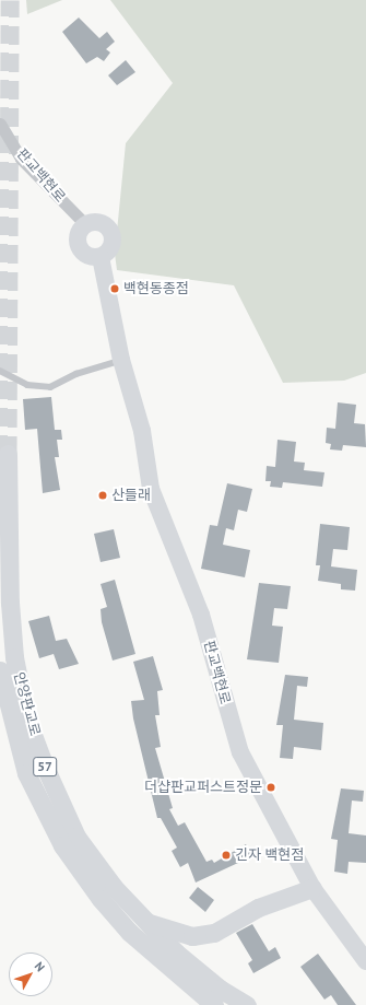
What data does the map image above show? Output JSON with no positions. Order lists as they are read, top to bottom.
{
  "streets": {
    "main road": ["안양판교로", "57"],
    "street": ["판교백현로"]
  },
  "places": [
    "백현동종점",
    "산들래",
    "더샵판교퍼스트정문",
    "긴자 백현점"
  ],
  "north": "top right"
}
